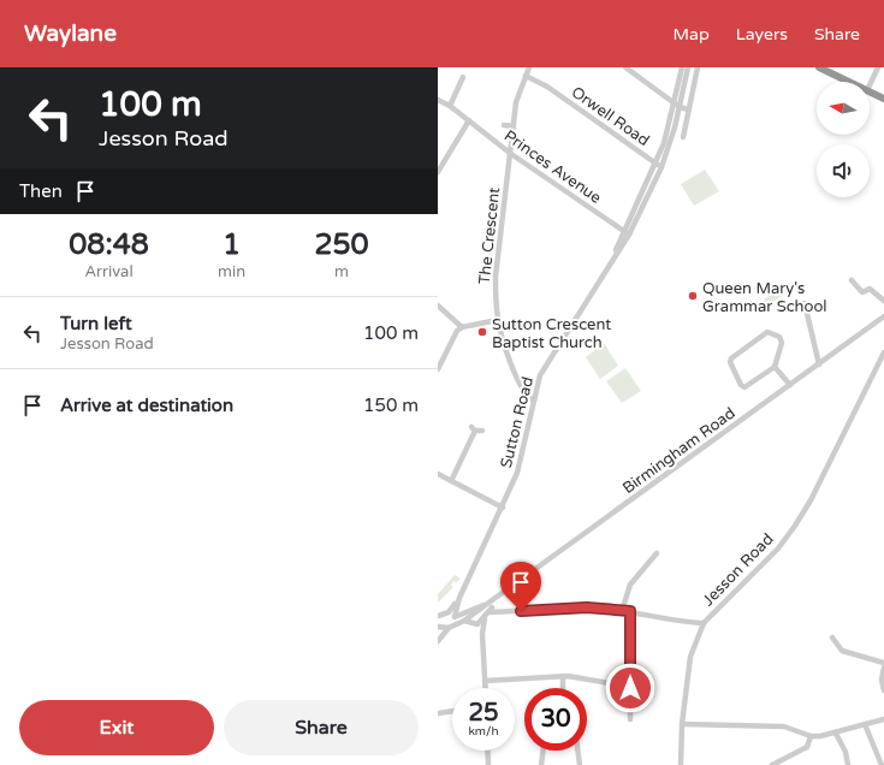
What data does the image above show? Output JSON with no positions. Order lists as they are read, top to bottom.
{
  "streets": {
    "street": [
      "Orwell Road",
      "Princes Avenue",
      "The Crescent",
      "Sutton Road",
      "Birmingham Road",
      "Jesson Road"
    ]
  },
  "crossings": [
    ["Orwell Road", "The Crescent"],
    ["Orwell Road", "Sutton Road"],
    ["Princes Avenue", "The Crescent"],
    ["Princes Avenue", "Sutton Road"],
    ["The Crescent", "Sutton Road"],
    ["Sutton Road", "Birmingham Road"],
    ["Birmingham Road", "Jesson Road"]
  ],
  "places": ["Queen Mary's Grammar School", "Sutton Crescent Baptist Church"],
  "north": "left",
  "page": {
    "header": "Waylane",
    "nav": ["Map", "Layers", "Share"],
    "turn": ["100 m", "Jesson Road"],
    "then": "Then",
    "eta": [
      "08:48",
      "Arrival",
      "1",
      "min",
      "250",
      "m"
    ],
    "list": [
      {
        "name": "Turn left",
        "note": "Jesson Road",
        "value": "100 m"
      },
      {
        "name": "Arrive at destination",
        "value": "150 m"
      }
    ],
    "speed": "25 km/h",
    "limit": "30",
    "buttons": ["Exit", "Share"]
  }
}
